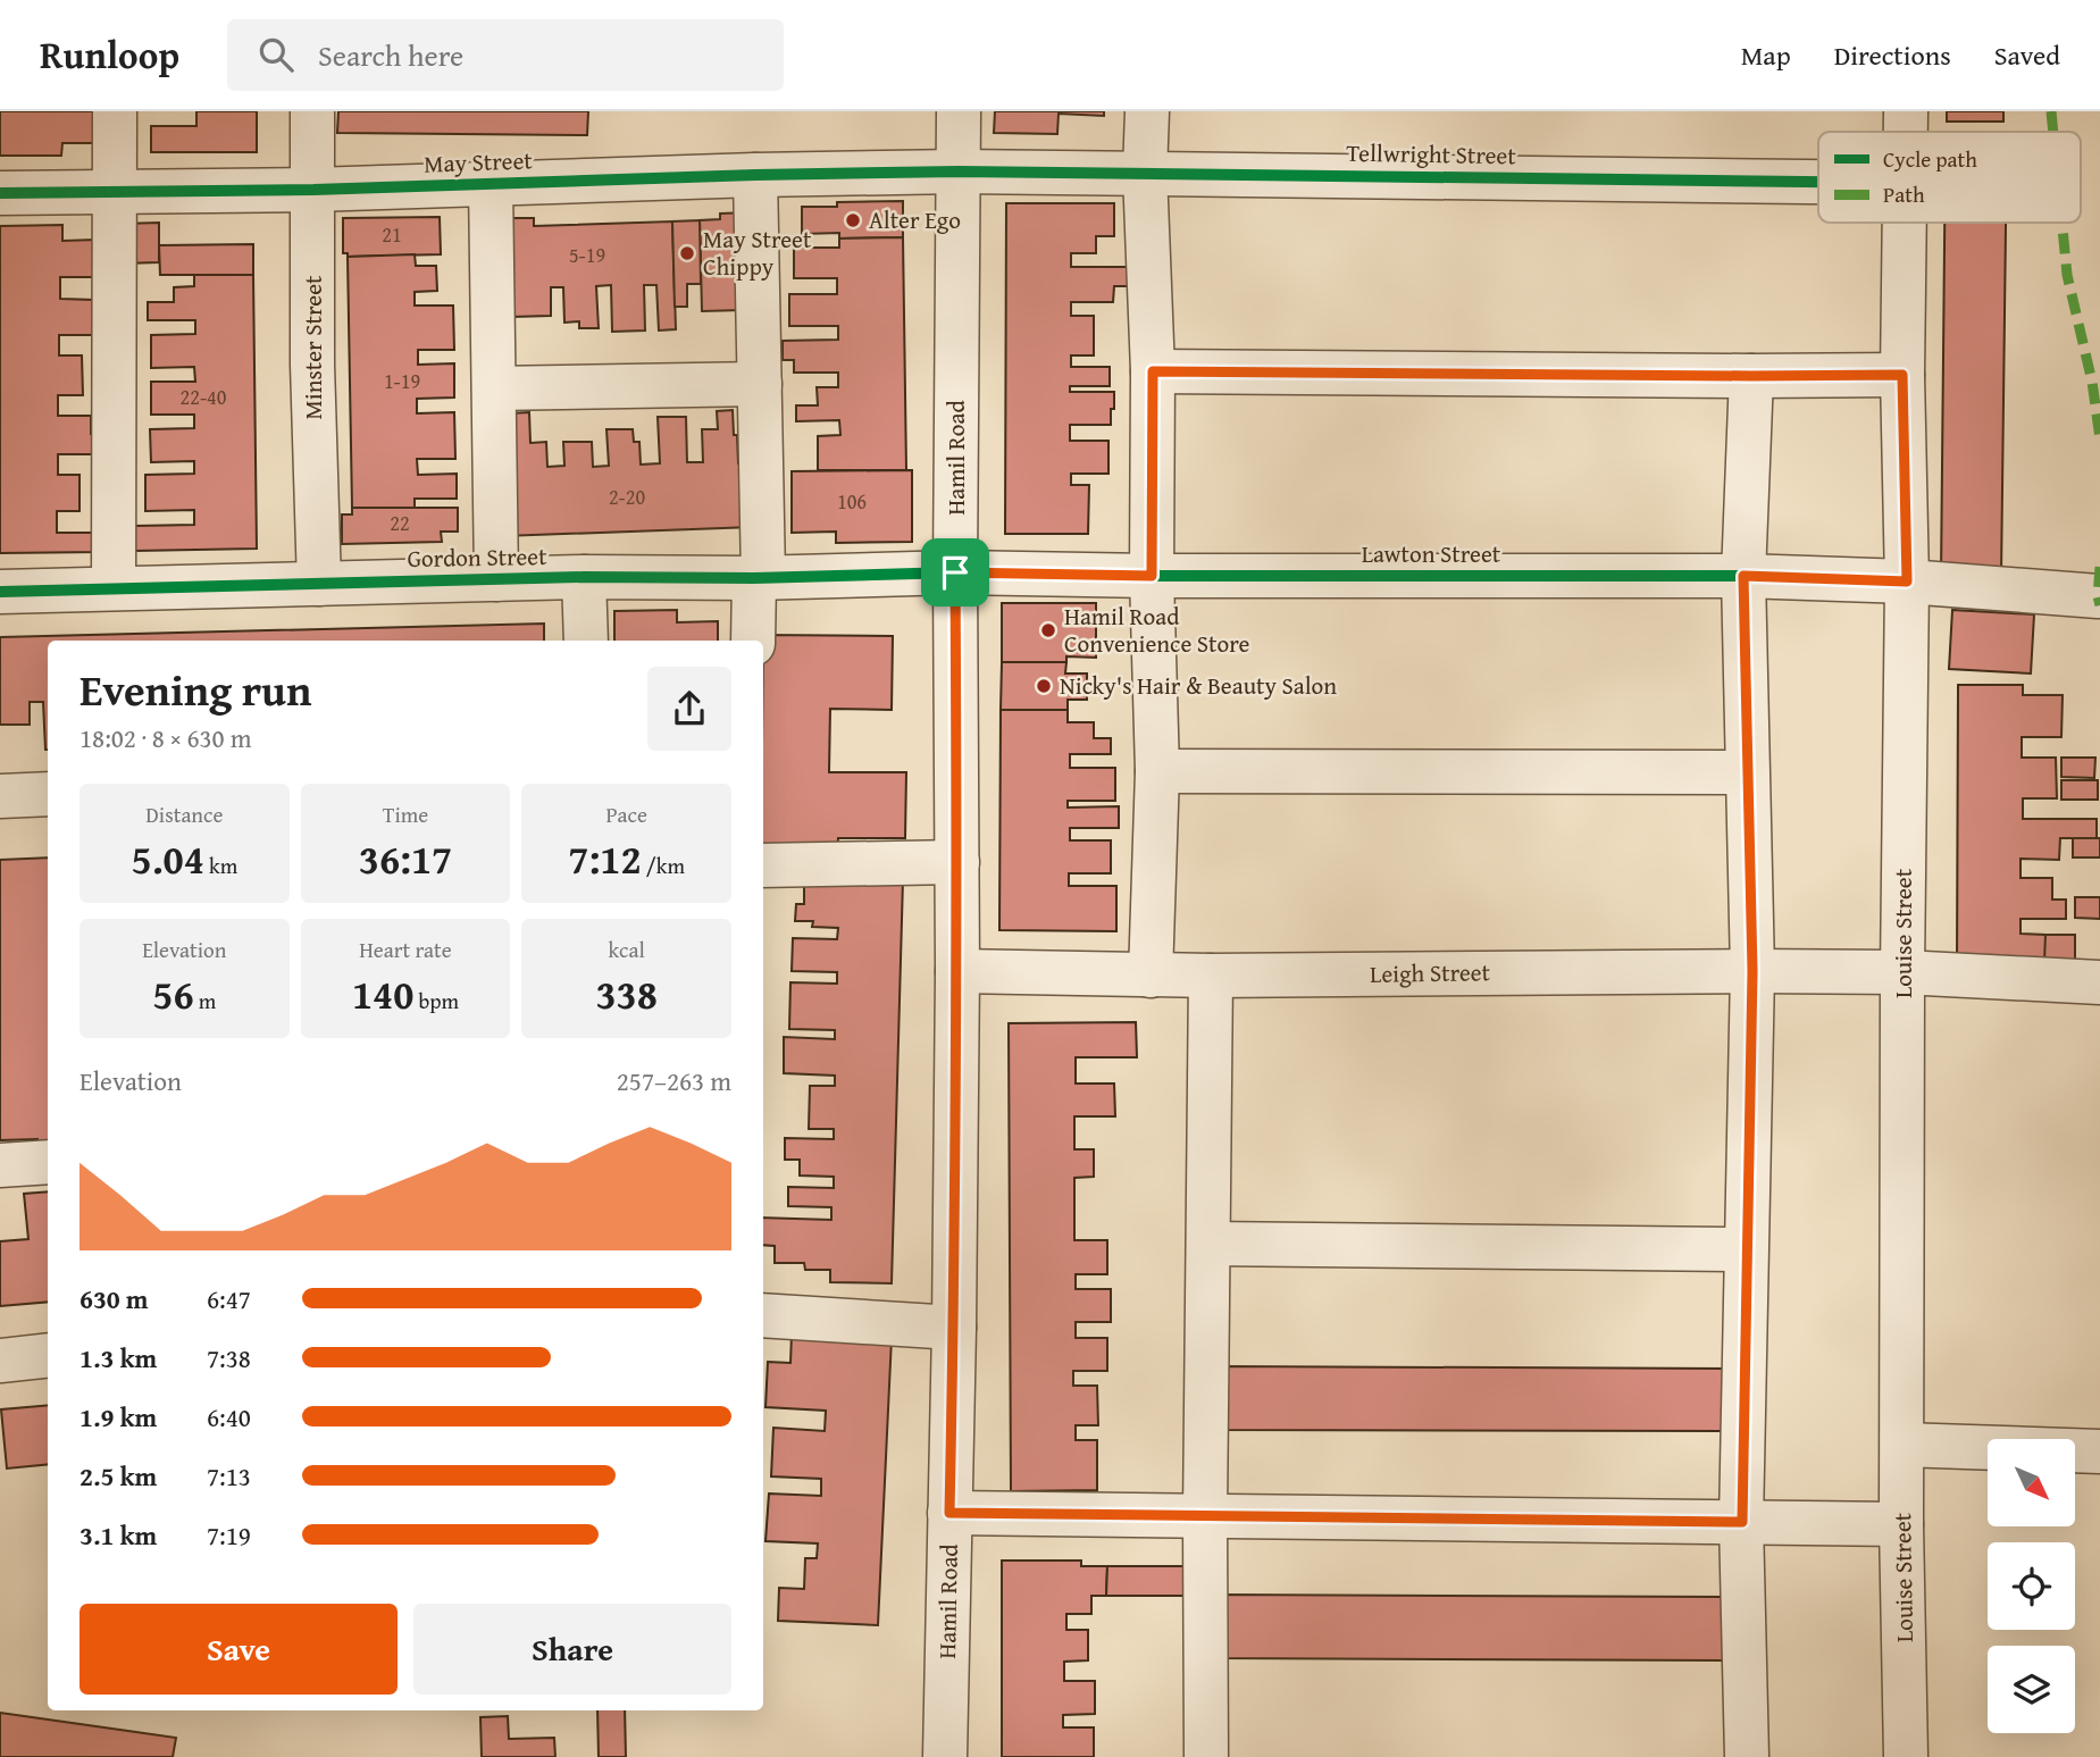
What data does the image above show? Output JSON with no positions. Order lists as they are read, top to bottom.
{
  "streets": {
    "street": [
      "Tellwright Street",
      "May Street",
      "Minster Street",
      "Hamil Road",
      "Lawton Street",
      "Gordon Street",
      "Louise Street",
      "Leigh Street"
    ]
  },
  "crossings": [
    ["Tellwright Street", "May Street"],
    ["Tellwright Street", "Hamil Road"],
    ["May Street", "Minster Street"],
    ["May Street", "Hamil Road"],
    ["Minster Street", "Gordon Street"],
    ["Hamil Road", "Lawton Street"],
    ["Hamil Road", "Gordon Street"],
    ["Hamil Road", "Leigh Street"],
    ["Lawton Street", "Gordon Street"],
    ["Lawton Street", "Louise Street"],
    ["Louise Street", "Leigh Street"]
  ],
  "places": [
    "Alter Ego",
    "May Street Chippy",
    "Hamil Road Convenience Store",
    "Nicky's Hair & Beauty Salon"
  ],
  "house_numbers": [
    "21",
    "5-19",
    "1-19",
    "22-40",
    "2-20",
    "106",
    "22"
  ],
  "legend": ["Cycle path", "Path"],
  "north": "bottom right",
  "page": {
    "header": "Runloop",
    "search": "Search here",
    "nav": ["Map", "Directions", "Saved"],
    "heading": ["Evening run", "18:02 · 8 × 630 m"],
    "stats": [
      ["Distance", "5.04 km"],
      ["Time", "36:17"],
      ["Pace", "7:12 /km"],
      ["Elevation", "56 m"],
      ["Heart rate", "140 bpm"],
      ["kcal", "338"]
    ],
    "chart": ["Elevation", "257–263 m"],
    "list": [
      {
        "name": "630 m",
        "note": "6:47"
      },
      {
        "name": "1.3 km",
        "note": "7:38"
      },
      {
        "name": "1.9 km",
        "note": "6:40"
      },
      {
        "name": "2.5 km",
        "note": "7:13"
      },
      {
        "name": "3.1 km",
        "note": "7:19"
      }
    ],
    "buttons": ["Save", "Share"]
  }
}
